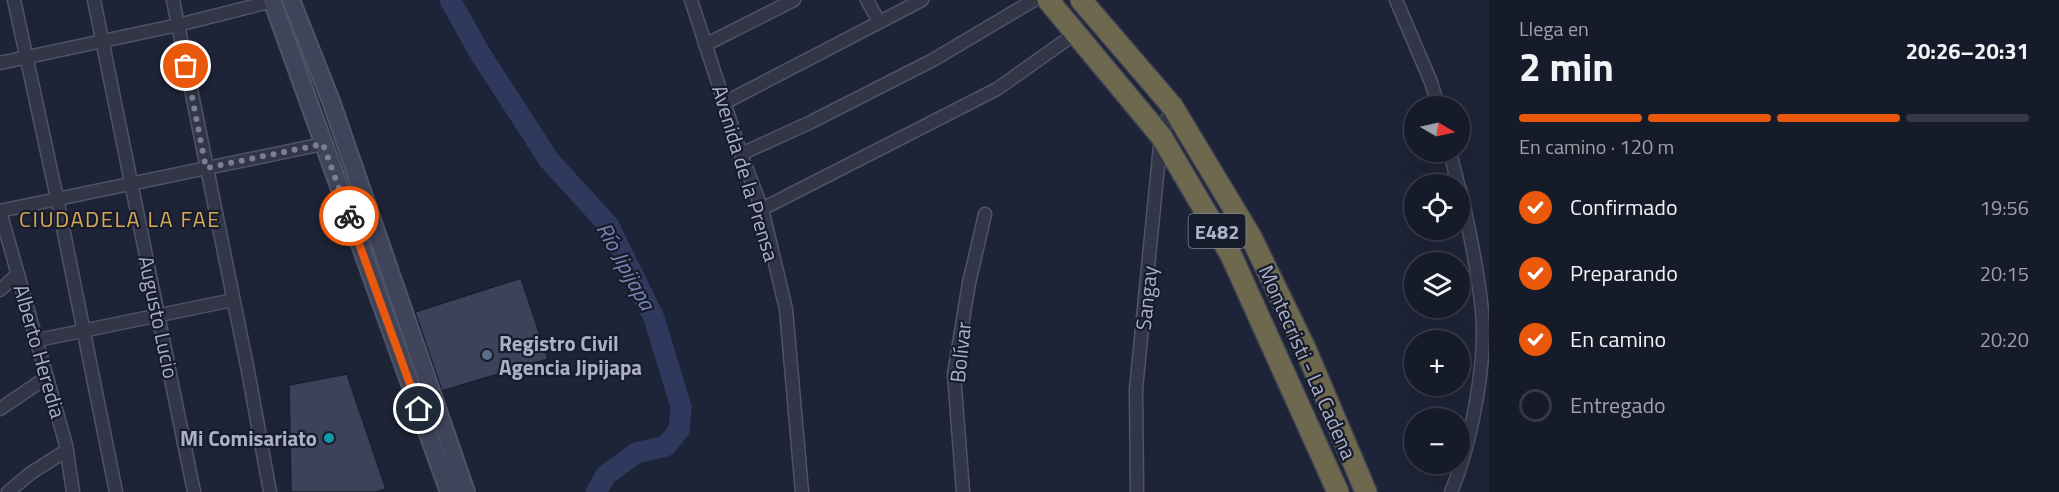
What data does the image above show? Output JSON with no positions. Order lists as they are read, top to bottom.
{
  "streets": {
    "highway": ["E482", "Montecristi - La Cadena"],
    "street": [
      "Avenida de la Prensa",
      "Sangay",
      "Augusto Lucio",
      "Alberto Heredia",
      "Bolívar"
    ]
  },
  "crossings": [
    ["Sangay", "Montecristi - La Cadena"]
  ],
  "districts": ["CIUDADELA LA FAE"],
  "water": ["Río Jipijapa"],
  "places": ["Registro Civil Agencia Jipijapa", "Mi Comisariato"],
  "north": "right",
  "page": {
    "heading": ["2 min", "Llega en", "20:26–20:31"],
    "map_buttons": ["+", "−"],
    "bar": "En camino · 120 m",
    "list": [
      ["Confirmado", "19:56"],
      ["Preparando", "20:15"],
      ["En camino", "20:20"],
      "Entregado"
    ]
  }
}
